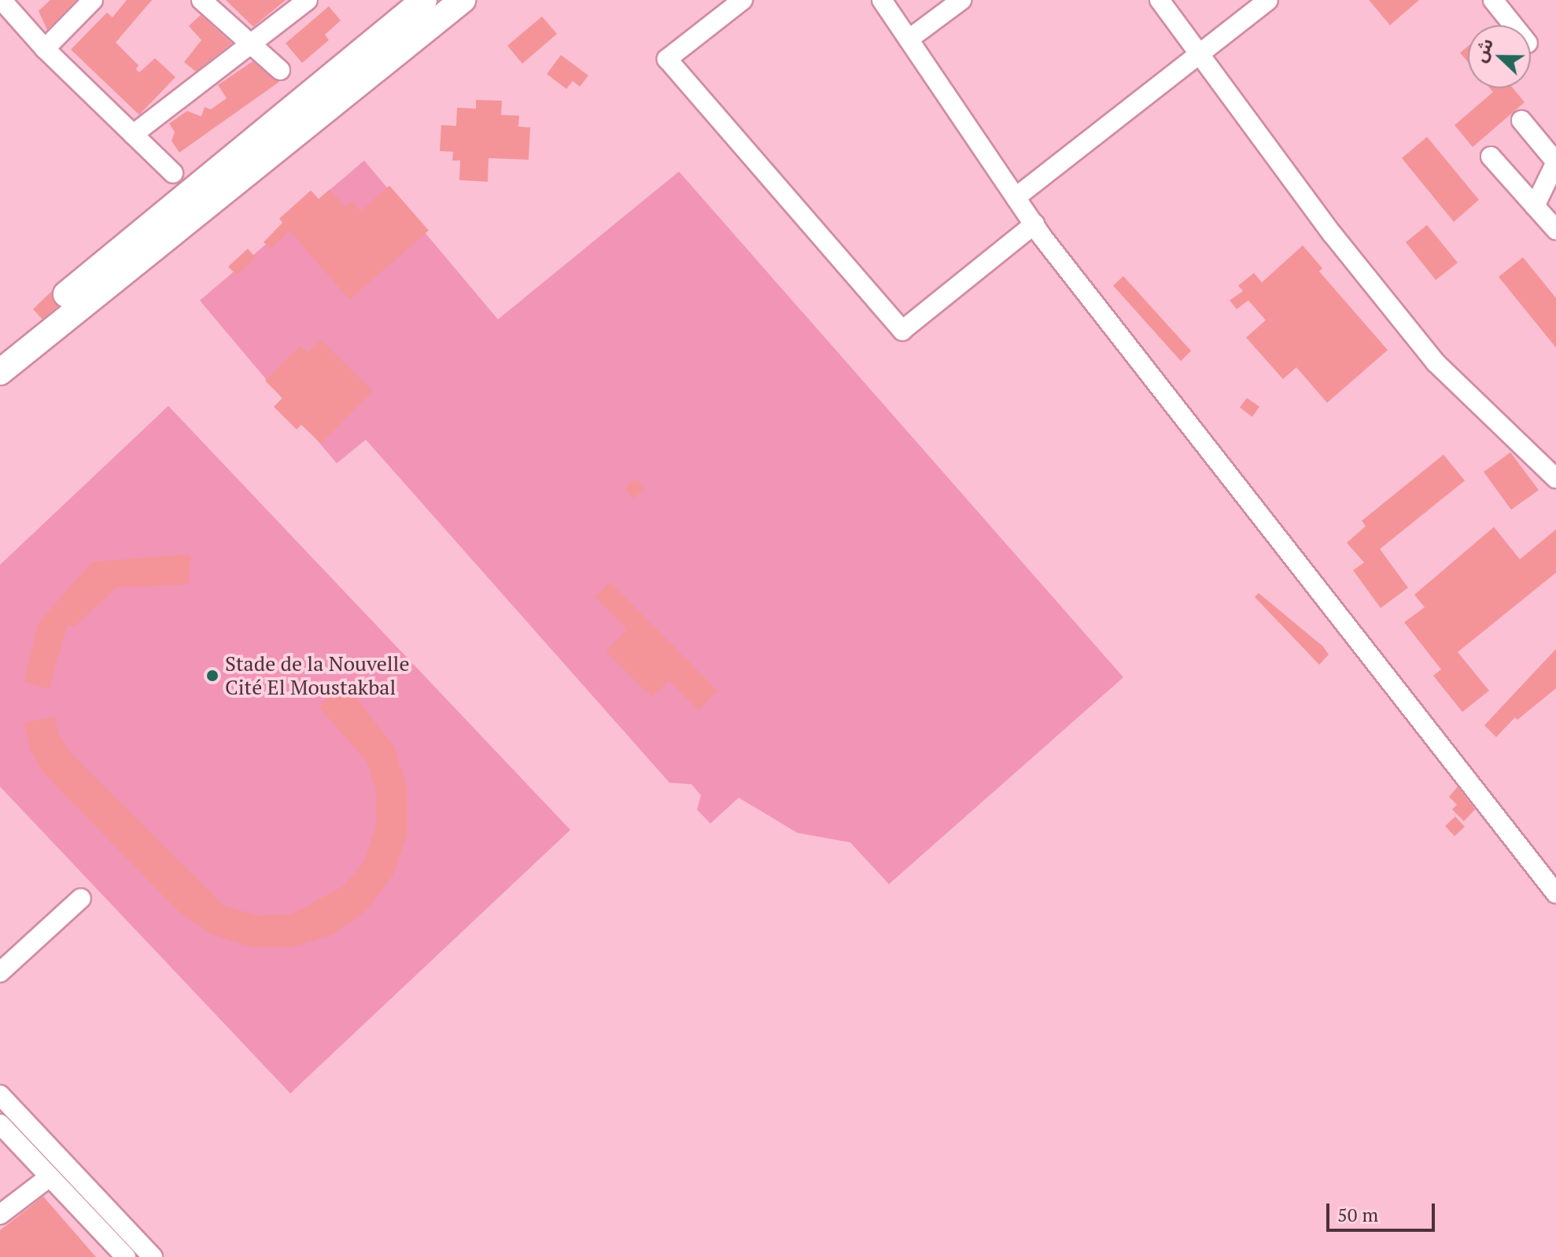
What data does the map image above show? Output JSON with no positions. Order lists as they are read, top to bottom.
{
  "places": ["Stade de la Nouvelle Cité El Moustakbal"],
  "scale_bar": "50 m",
  "north": "left"
}
